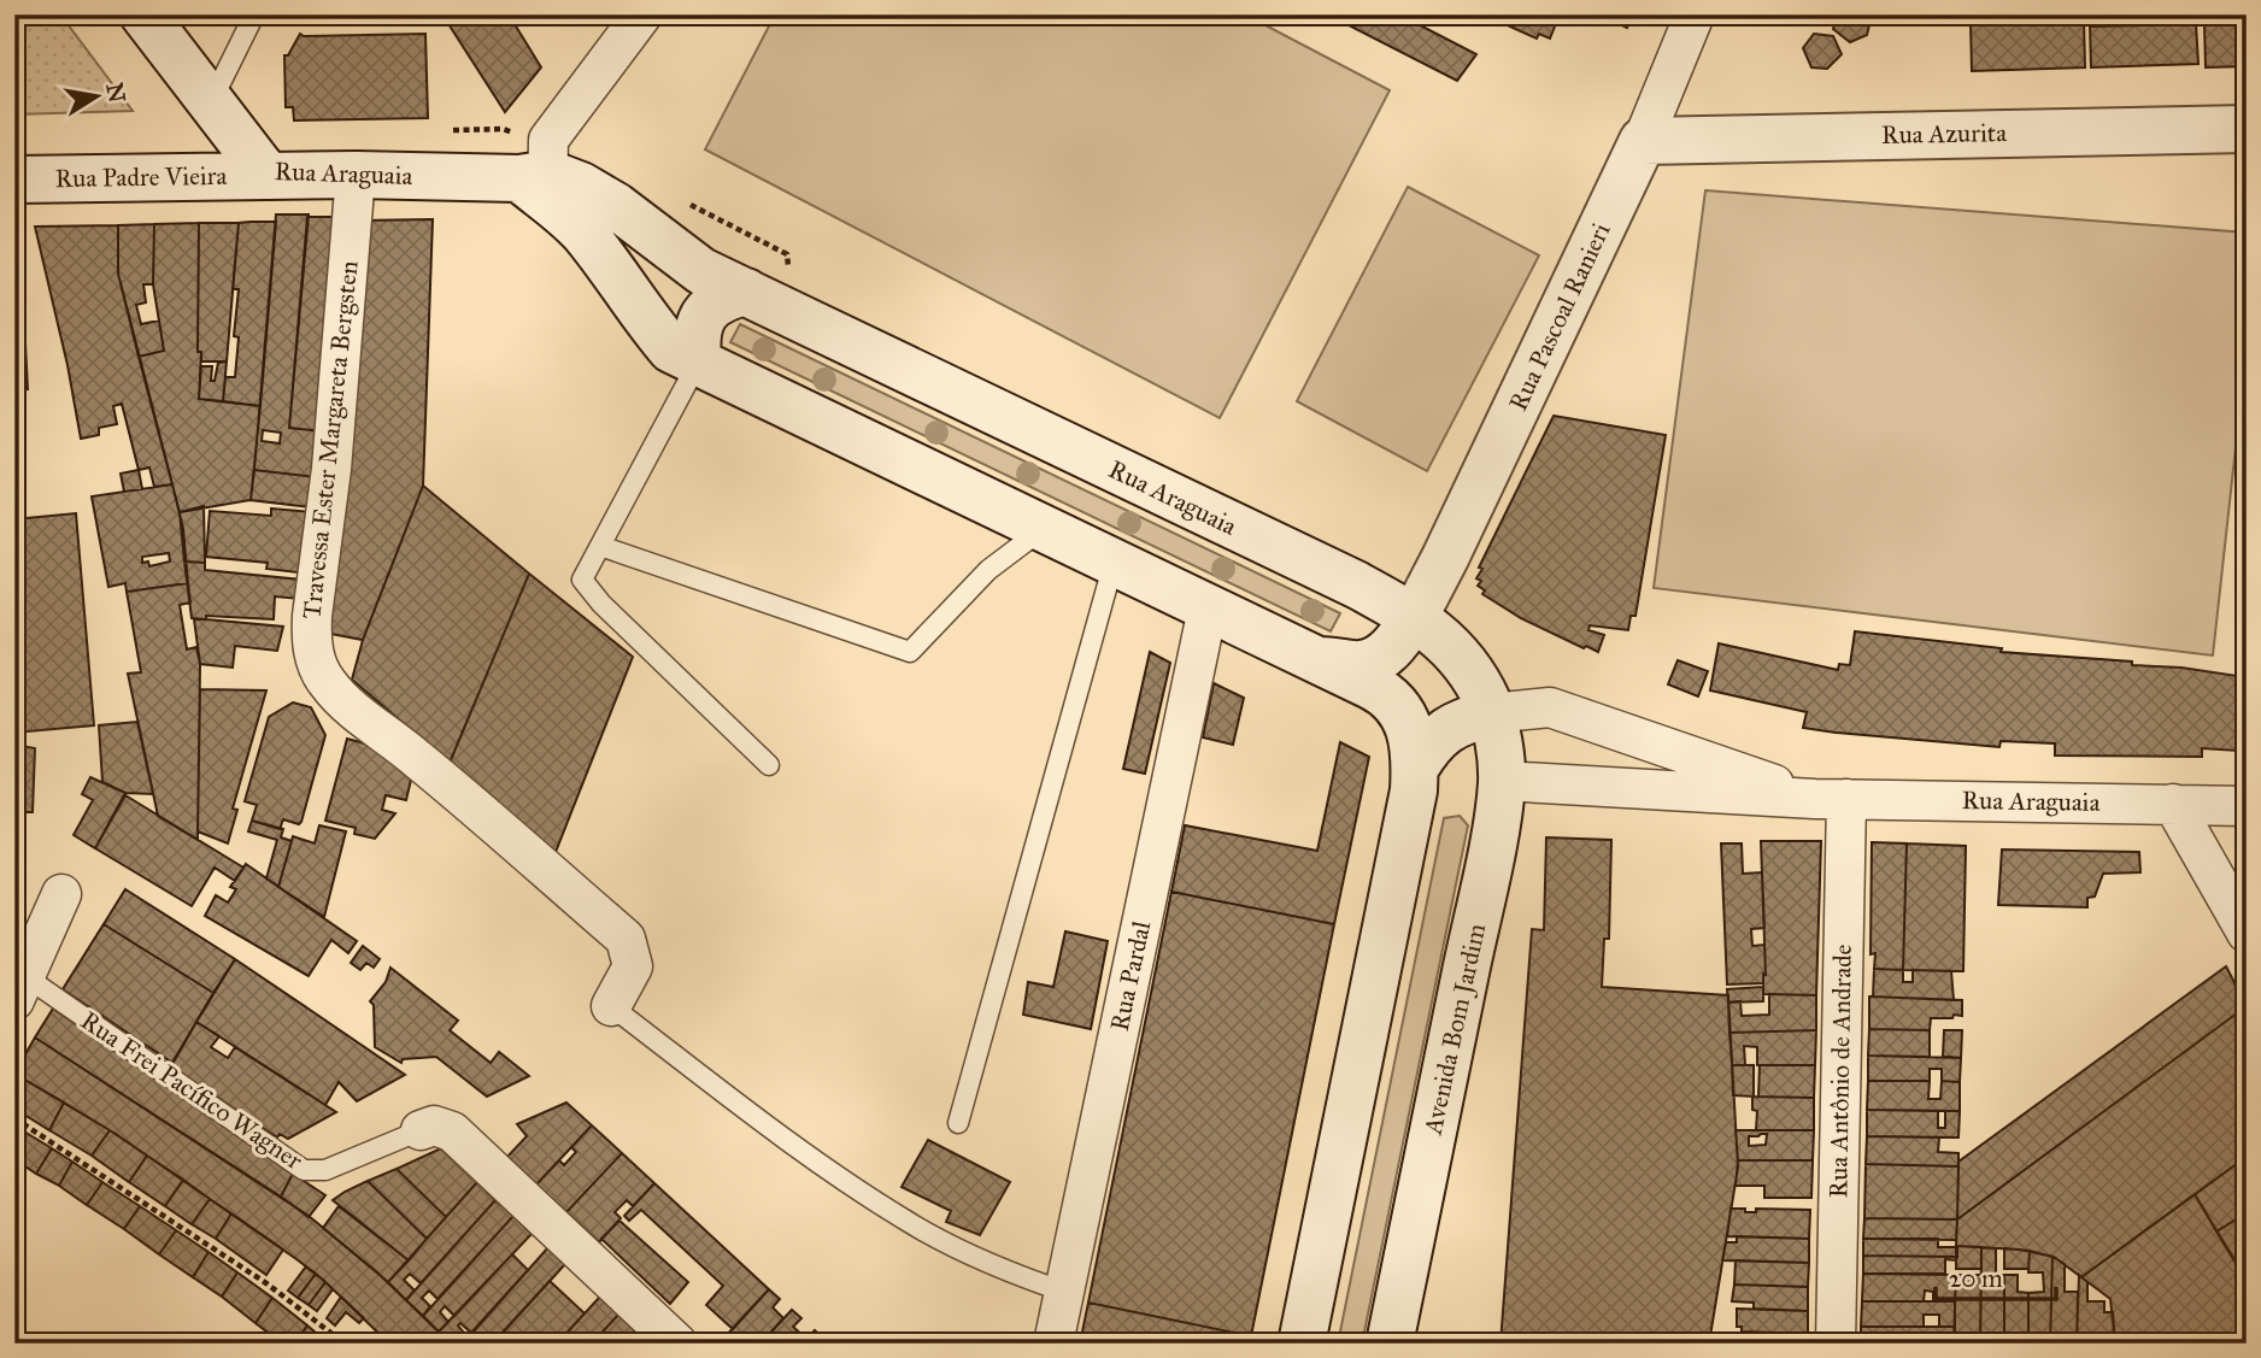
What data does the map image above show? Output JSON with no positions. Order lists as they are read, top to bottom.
{
  "streets": {
    "main road": [
      "Rua Azurita",
      "Rua Araguaia",
      "Rua Padre Vieira",
      "Rua Pascoal Ranieri",
      "Avenida Bom Jardim"
    ],
    "street": [
      "Travessa Ester Margareta Bergsten",
      "Rua Pardal",
      "Rua Antônio de Andrade",
      "Rua Frei Pacífico Wagner"
    ]
  },
  "crossings": [
    ["Rua Azurita", "Rua Pascoal Ranieri"],
    ["Rua Araguaia", "Rua Padre Vieira"],
    ["Rua Araguaia", "Rua Pascoal Ranieri"],
    ["Rua Araguaia", "Travessa Ester Margareta Bergsten"],
    ["Rua Araguaia", "Avenida Bom Jardim"],
    ["Rua Araguaia", "Rua Antônio de Andrade"]
  ],
  "scale_bar": "20 m",
  "north": "right"
}
